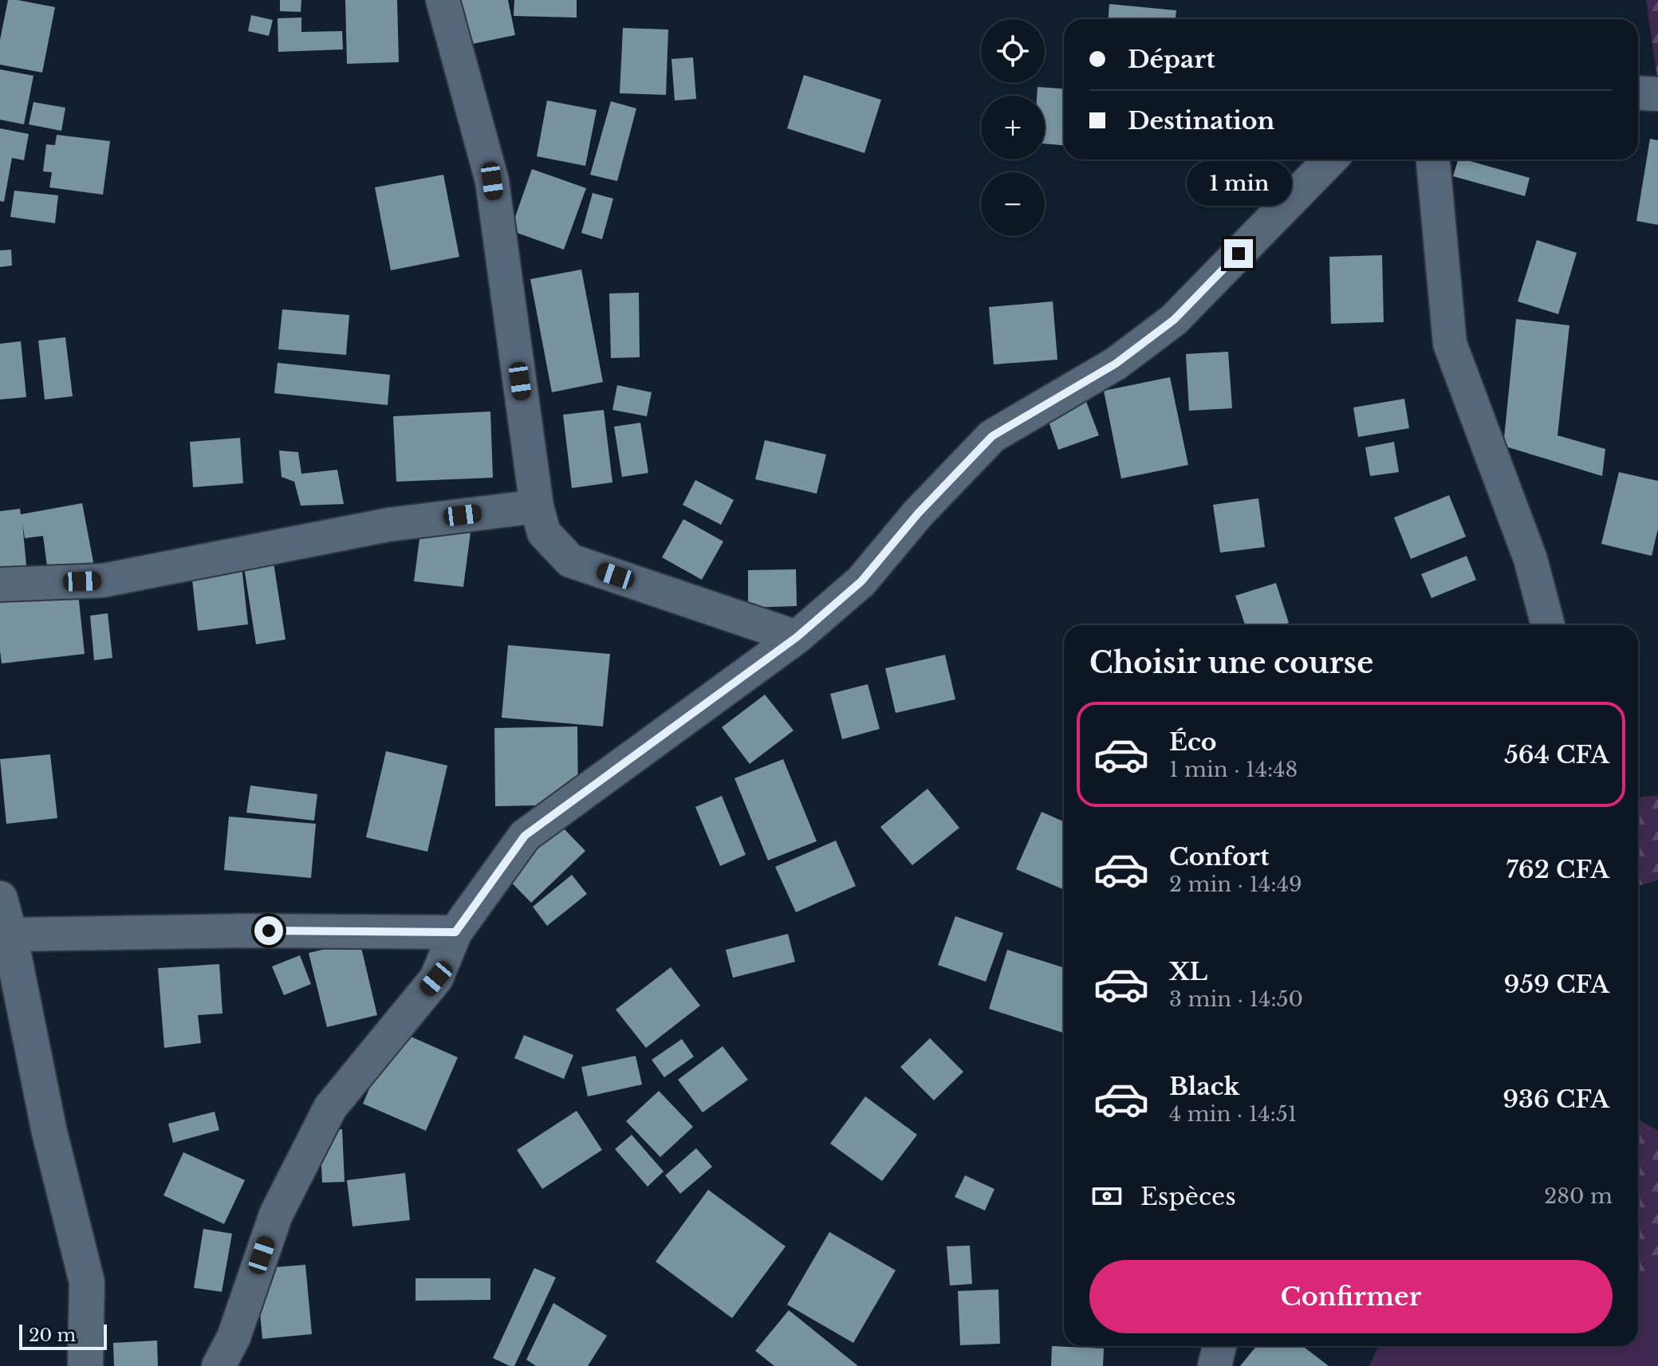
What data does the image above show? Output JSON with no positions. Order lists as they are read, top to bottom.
{
  "scale_bar": "20 m",
  "page": {
    "map_buttons": ["+", "−"],
    "banner": ["Départ", "Destination"],
    "bubble": "1 min",
    "heading": "Choisir une course",
    "list": [
      {
        "name": "Éco",
        "note": "1 min · 14:48",
        "value": "564 CFA"
      },
      {
        "name": "Confort",
        "note": "2 min · 14:49",
        "value": "762 CFA"
      },
      {
        "name": "XL",
        "note": "3 min · 14:50",
        "value": "959 CFA"
      },
      {
        "name": "Black",
        "note": "4 min · 14:51",
        "value": "936 CFA"
      }
    ],
    "pay": ["Espèces", "280 m"],
    "buttons": "Confirmer",
    "scale": "20 m"
  }
}
